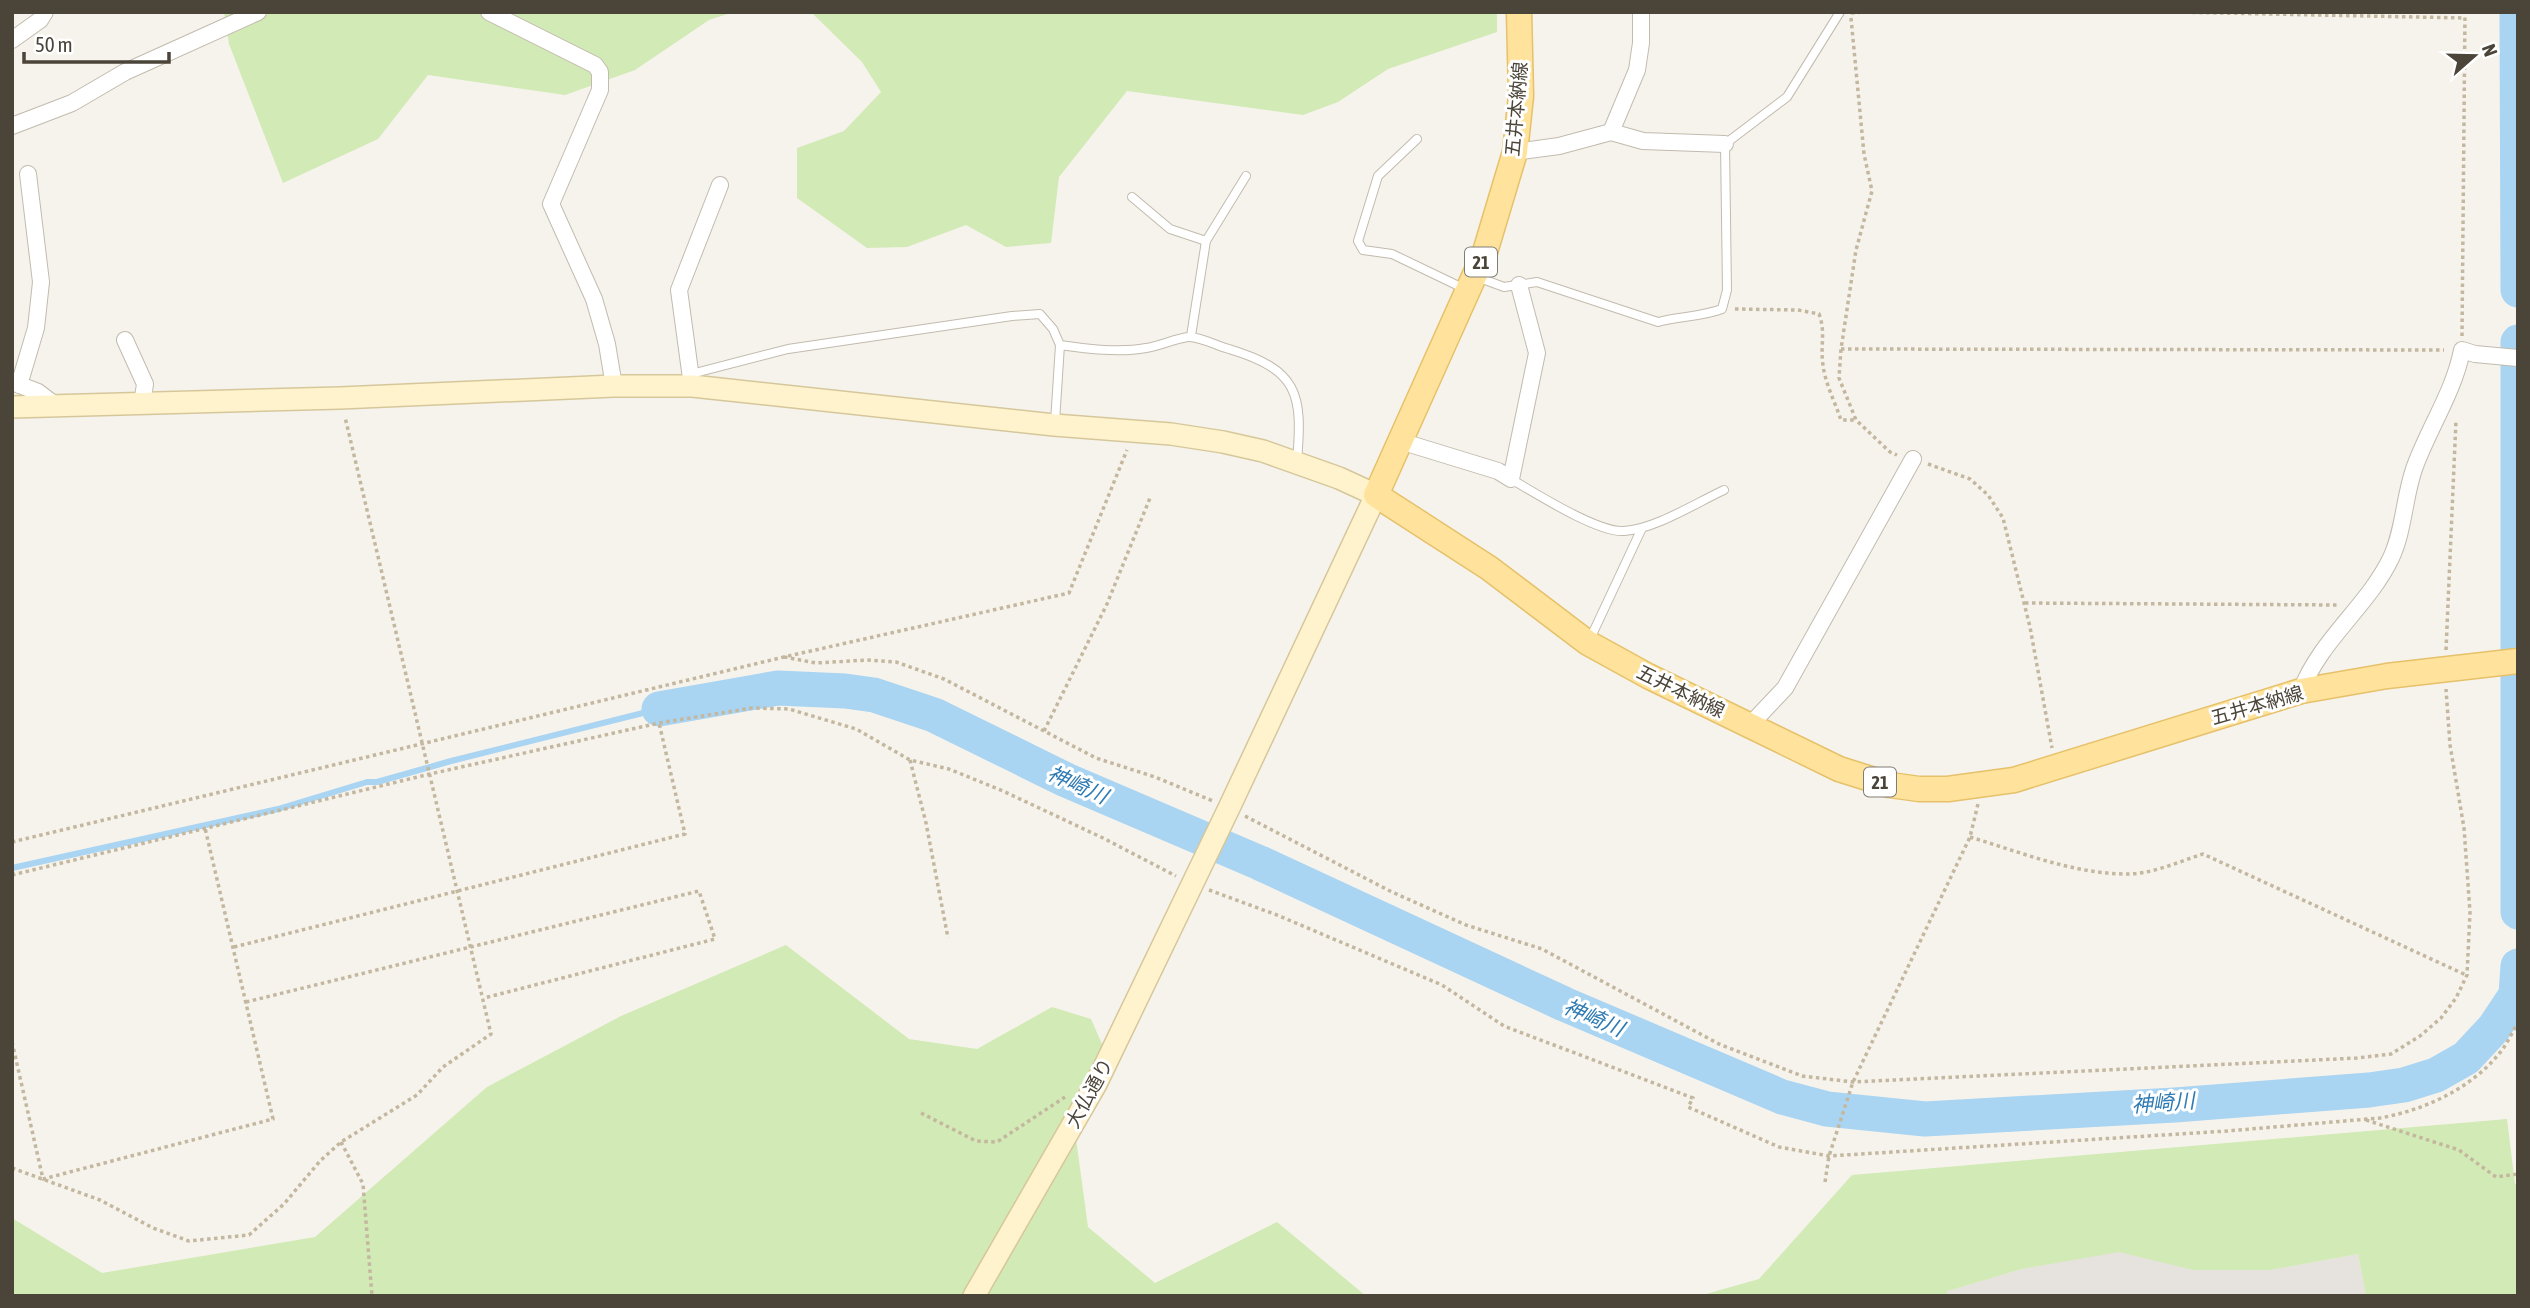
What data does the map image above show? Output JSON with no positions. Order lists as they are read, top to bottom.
{
  "streets": {
    "main road": ["五井本納線", "21"],
    "street": ["大仏通り"]
  },
  "crossings": [
    ["五井本納線", "大仏通り"]
  ],
  "water": ["神崎川"],
  "scale_bar": "50 m",
  "north": "right"
}
